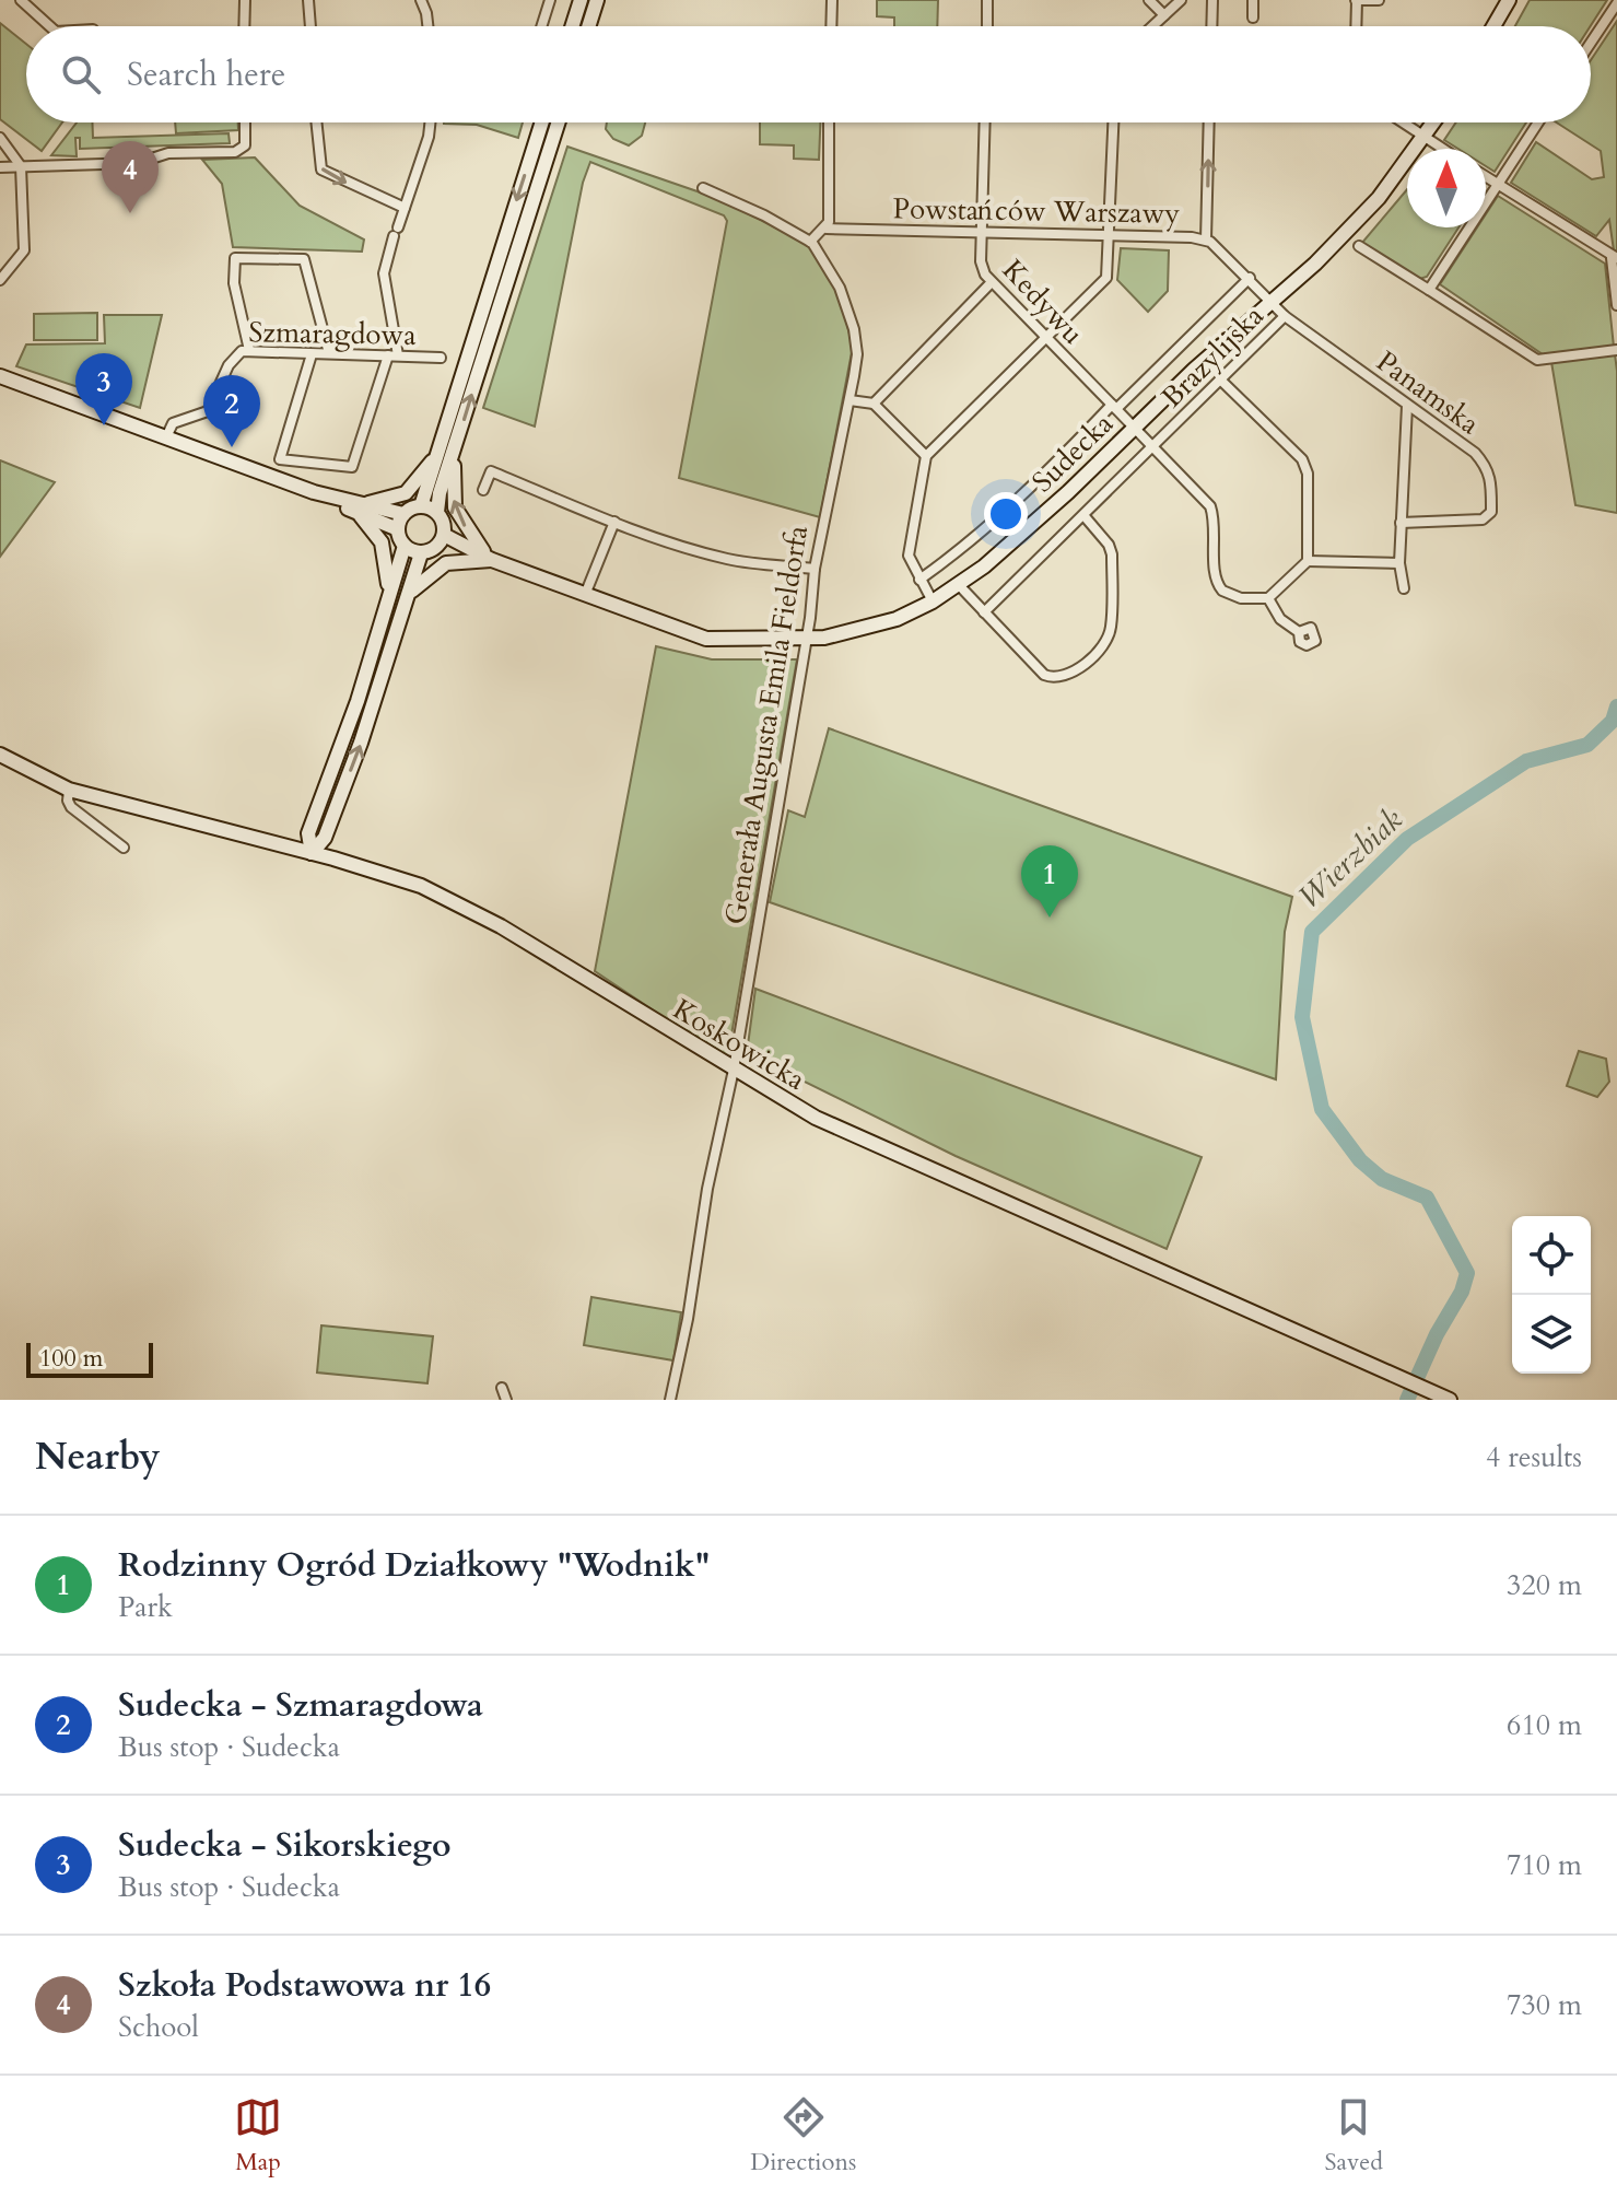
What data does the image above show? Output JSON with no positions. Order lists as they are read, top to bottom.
{
  "streets": {
    "street": [
      "Powstańców Warszawy",
      "Kedywu",
      "Szmaragdowa",
      "Brazylijska",
      "Panamska",
      "Sudecka",
      "Generała Augusta Emila Fieldorfa",
      "Koskowicka"
    ]
  },
  "crossings": [
    ["Powstańców Warszawy", "Kedywu"],
    ["Powstańców Warszawy", "Panamska"],
    ["Powstańców Warszawy", "Sudecka"],
    ["Kedywu", "Brazylijska"],
    ["Kedywu", "Sudecka"],
    ["Brazylijska", "Panamska"],
    ["Panamska", "Sudecka"],
    ["Sudecka", "Generała Augusta Emila Fieldorfa"],
    ["Generała Augusta Emila Fieldorfa", "Koskowicka"]
  ],
  "water": ["Wierzbiak"],
  "scale_bar": "100 m",
  "north": "top",
  "page": {
    "search": "Search here",
    "pins": [
      "4",
      "3",
      "2",
      "1"
    ],
    "scale": "100 m",
    "heading": ["Nearby", "4 results"],
    "list": [
      {
        "mark": "1",
        "name": "Rodzinny Ogród Działkowy \"Wodnik\"",
        "note": "Park",
        "value": "320 m"
      },
      {
        "mark": "2",
        "name": "Sudecka - Szmaragdowa",
        "note": "Bus stop · Sudecka",
        "value": "610 m"
      },
      {
        "mark": "3",
        "name": "Sudecka - Sikorskiego",
        "note": "Bus stop · Sudecka",
        "value": "710 m"
      },
      {
        "mark": "4",
        "name": "Szkoła Podstawowa nr 16",
        "note": "School",
        "value": "730 m"
      }
    ],
    "nav": ["Map", "Directions", "Saved"]
  }
}
